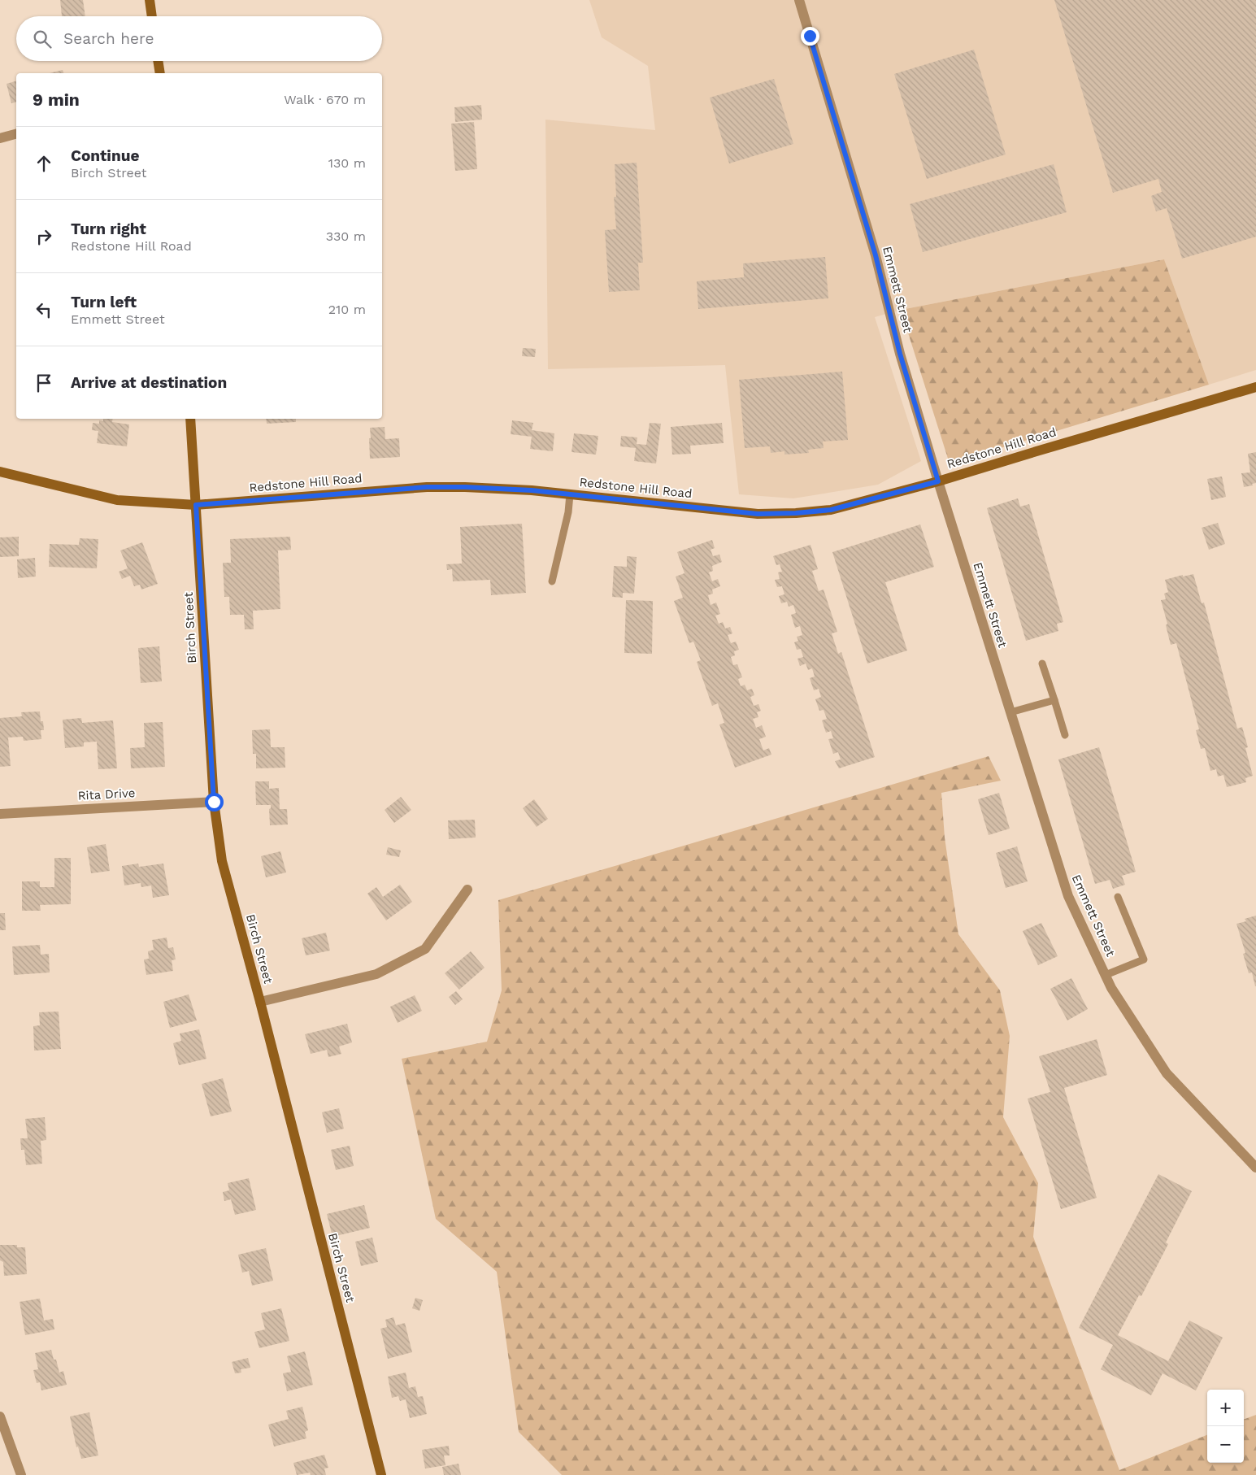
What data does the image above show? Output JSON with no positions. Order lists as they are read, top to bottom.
{
  "streets": {
    "main road": ["Redstone Hill Road", "Birch Street"],
    "street": ["Emmett Street", "Rita Drive"]
  },
  "crossings": [
    ["Emmett Street", "Redstone Hill Road"],
    ["Redstone Hill Road", "Birch Street"],
    ["Birch Street", "Rita Drive"]
  ],
  "page": {
    "search": "Search here",
    "heading": ["9 min", "Walk · 670 m"],
    "list": [
      ["Continue", "Birch Street", "130 m"],
      ["Turn right", "Redstone Hill Road", "330 m"],
      ["Turn left", "Emmett Street", "210 m"],
      "Arrive at destination"
    ],
    "map_buttons": ["+", "−"]
  }
}
